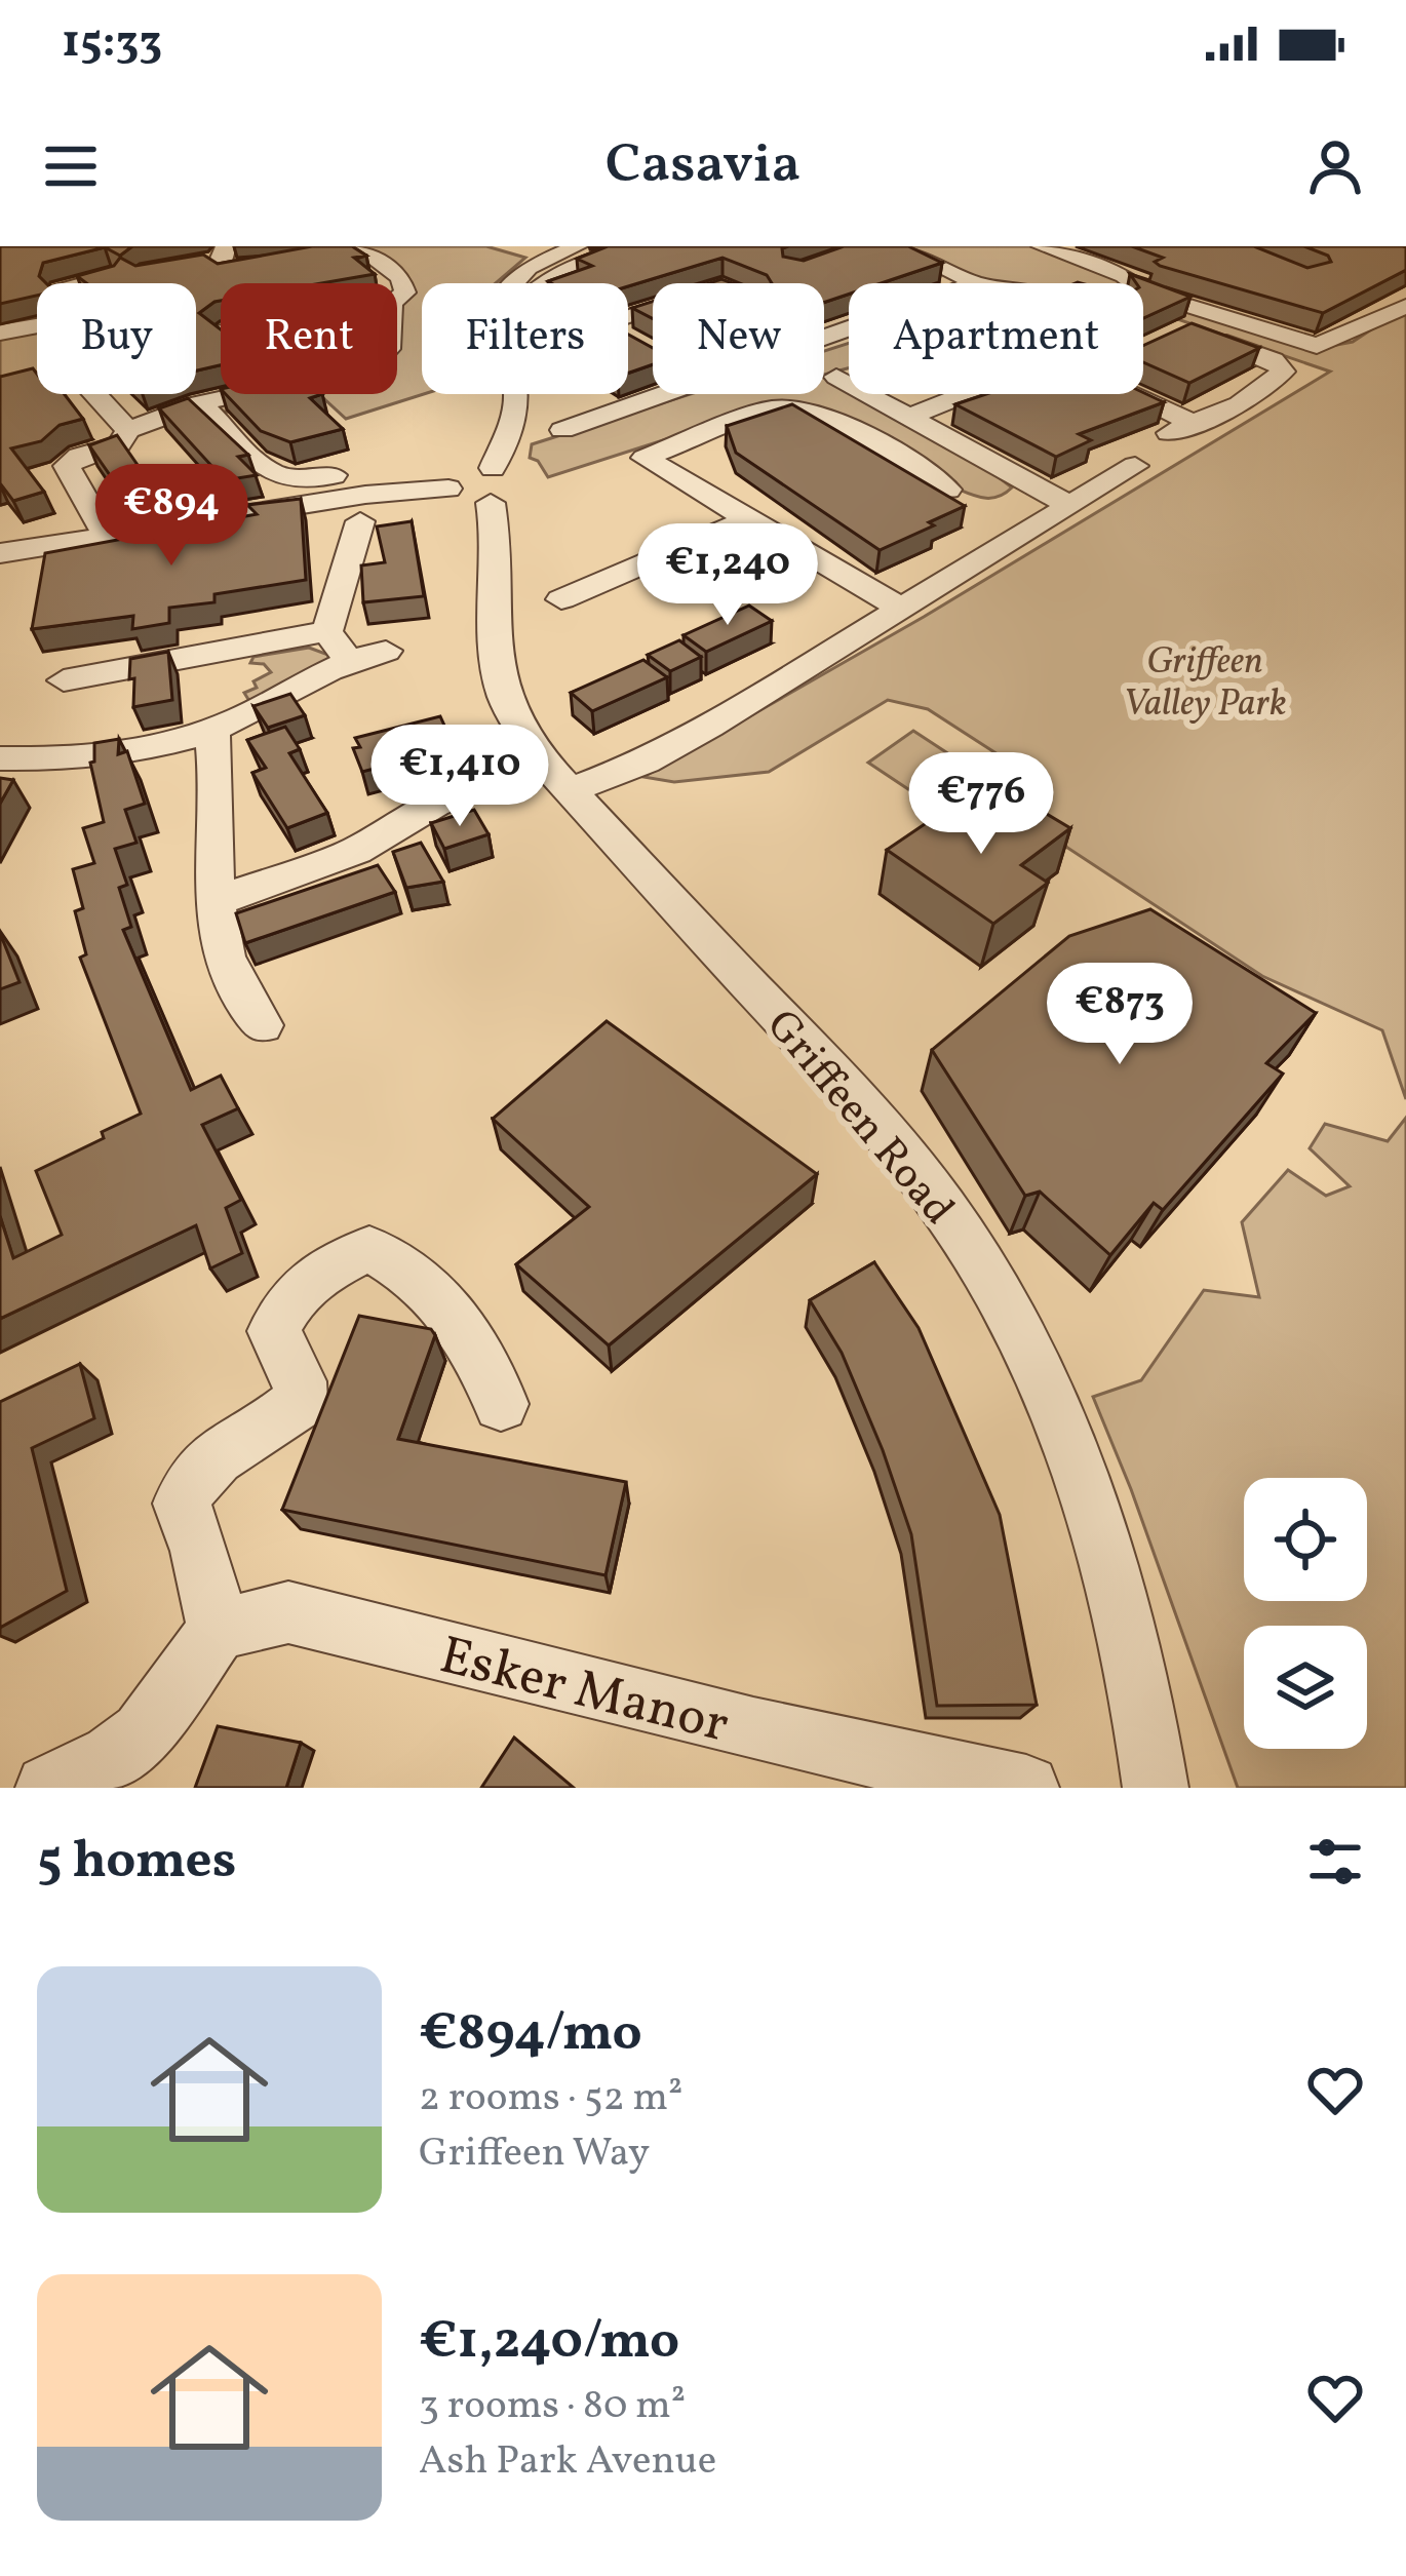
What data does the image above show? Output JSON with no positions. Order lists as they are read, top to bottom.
{
  "streets": {
    "street": ["Griffeen Road", "Esker Manor"]
  },
  "parks": ["Griffeen Valley Park"],
  "page": {
    "status": "15:33",
    "header": "Casavia",
    "chip": [
      "Buy",
      "Rent",
      "Filters",
      "New",
      "Apartment"
    ],
    "price": [
      "€894",
      "€1,240",
      "€1,410",
      "€776",
      "€873"
    ],
    "heading": "5 homes",
    "list": [
      {
        "name": "€894/mo",
        "note": "2 rooms · 52 m² · Griffeen Way"
      },
      {
        "name": "€1,240/mo",
        "note": "3 rooms · 80 m² · Ash Park Avenue"
      }
    ]
  }
}
